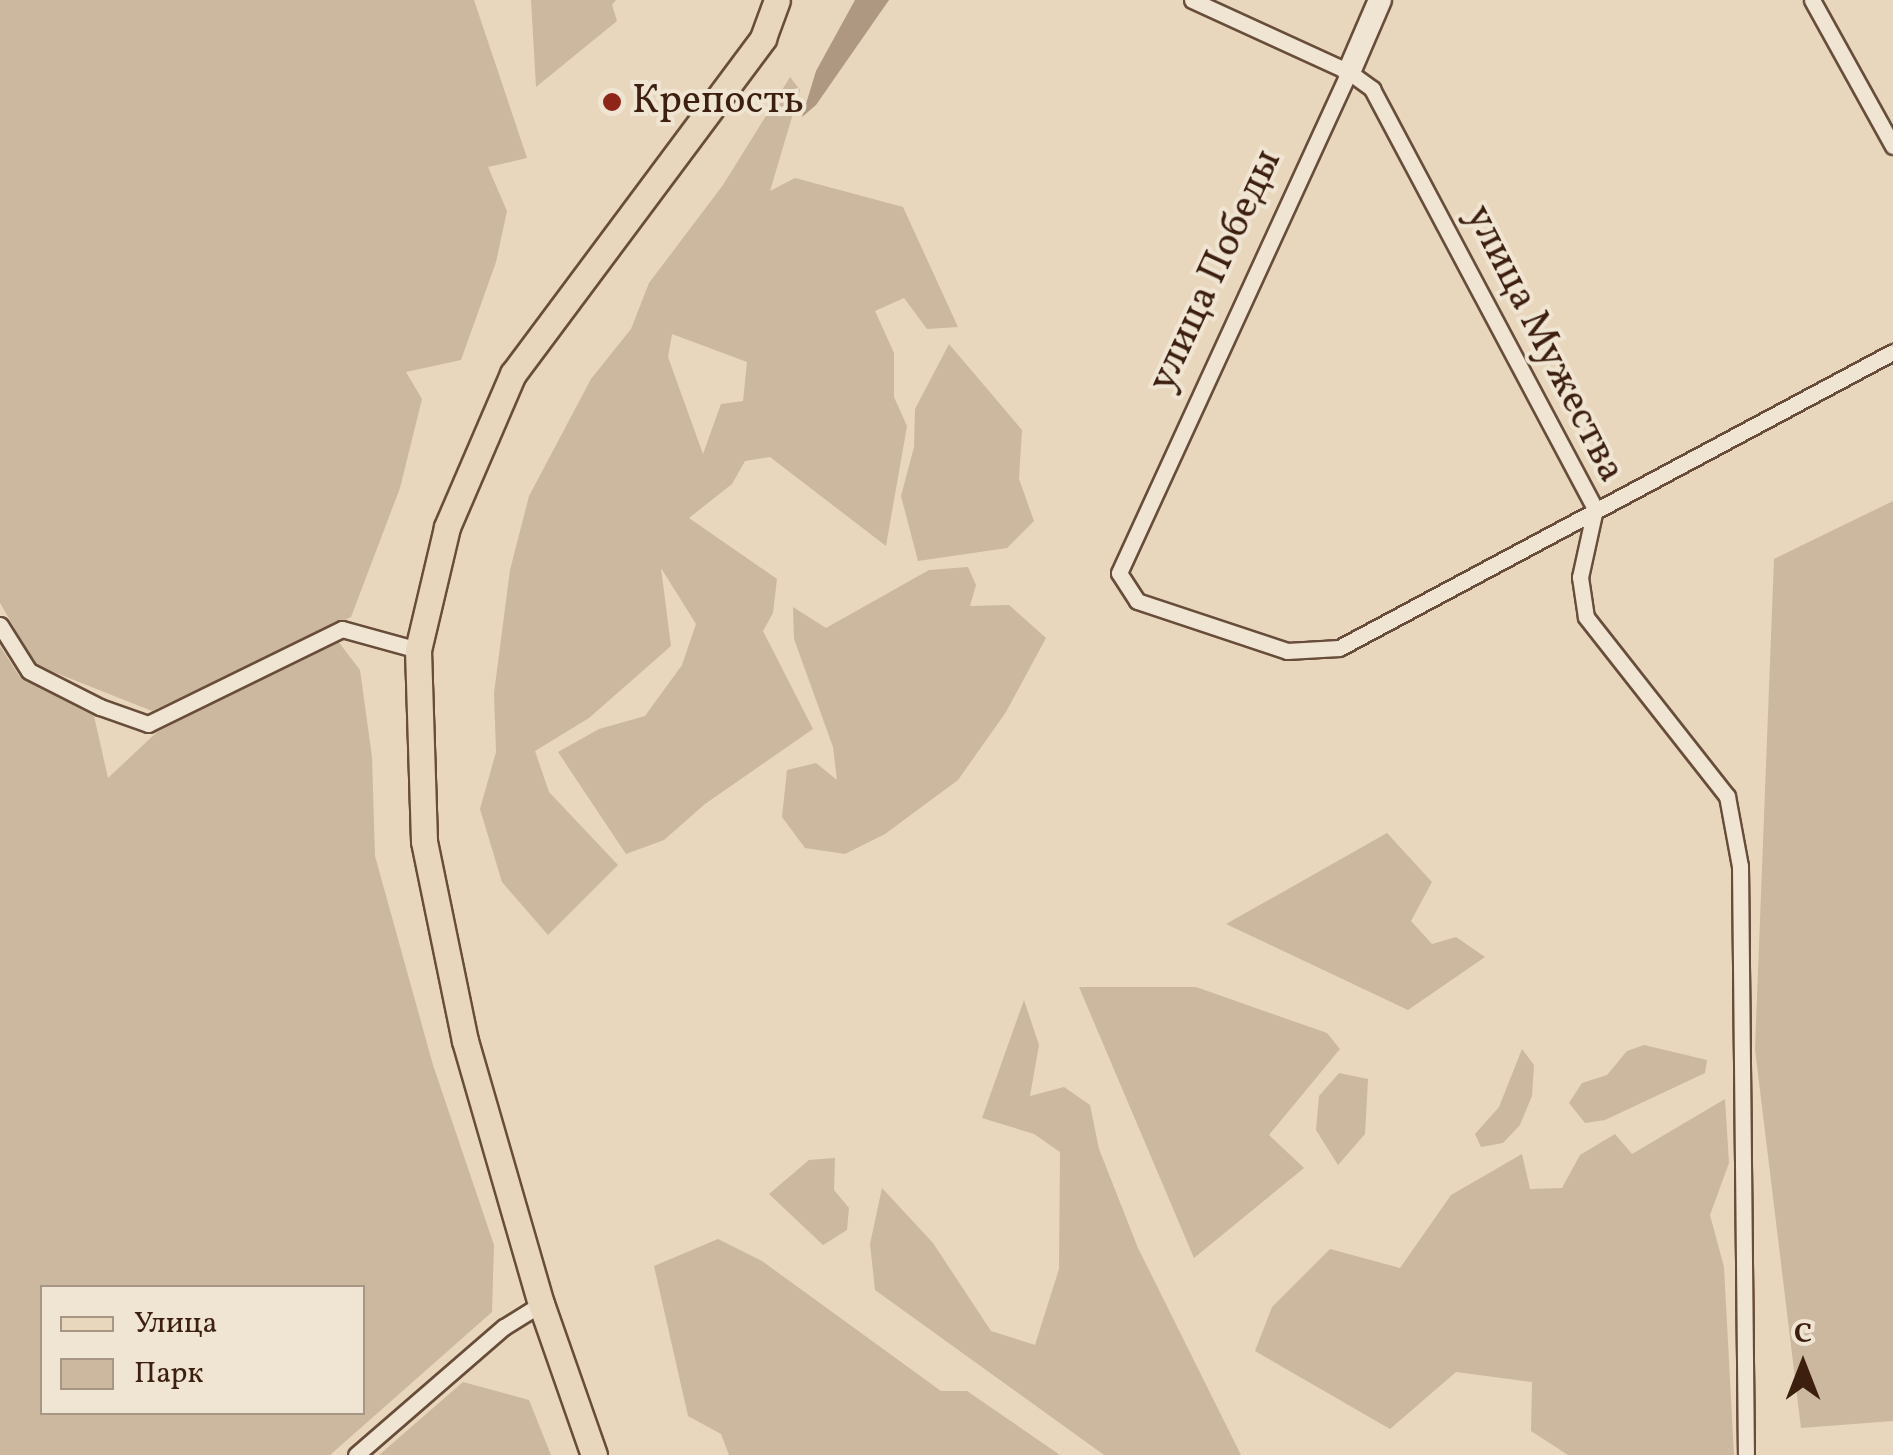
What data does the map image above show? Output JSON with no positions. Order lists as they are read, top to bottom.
{
  "streets": {
    "street": ["улица Победы", "улица Мужества"]
  },
  "crossings": [
    ["улица Победы", "улица Мужества"]
  ],
  "places": ["Крепость"],
  "legend": ["Улица", "Парк"],
  "north": "top"
}
